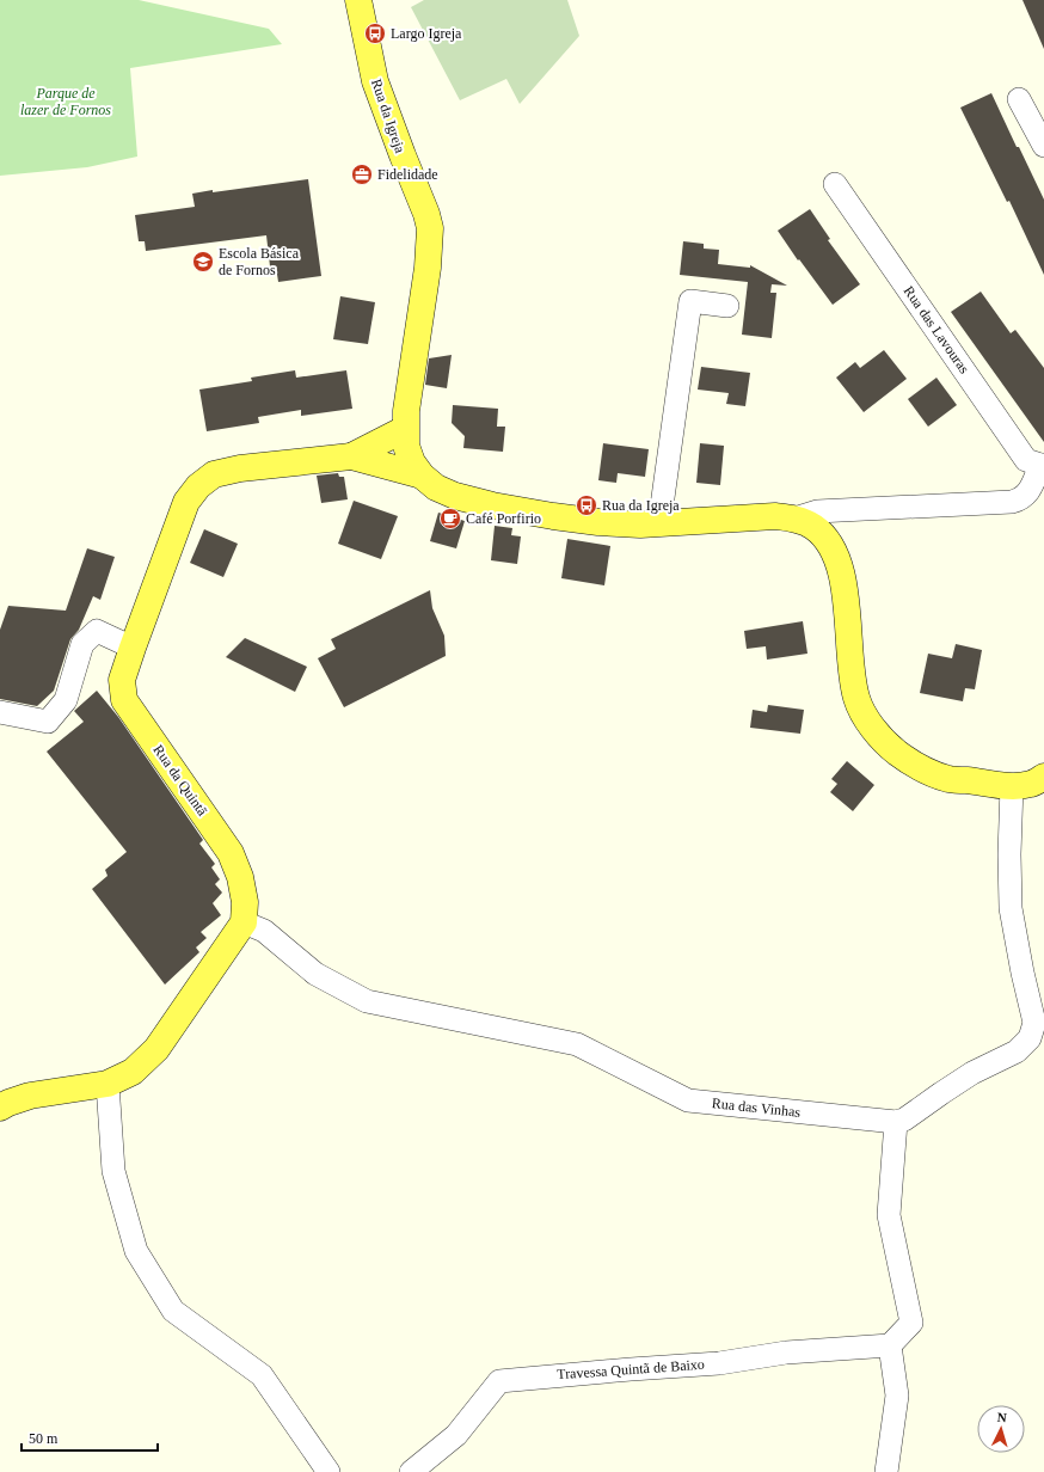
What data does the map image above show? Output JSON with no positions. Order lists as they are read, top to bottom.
{
  "streets": {
    "main road": ["Rua da Igreja", "Rua da Quintã"],
    "street": ["Rua das Lavouras", "Rua das Vinhas", "Travessa Quintã de Baixo"]
  },
  "crossings": [
    ["Rua da Igreja", "Rua da Quintã"],
    ["Rua da Quintã", "Rua das Vinhas"]
  ],
  "parks": ["Parque de lazer de Fornos"],
  "places": {
    "bus stop": ["Largo Igreja", "Rua da Igreja"],
    "office": ["Fidelidade"],
    "school or university": ["Escola Básica de Fornos"],
    "cafe": ["Café Porfirio"]
  },
  "scale_bar": "50 m",
  "north": "top"
}
